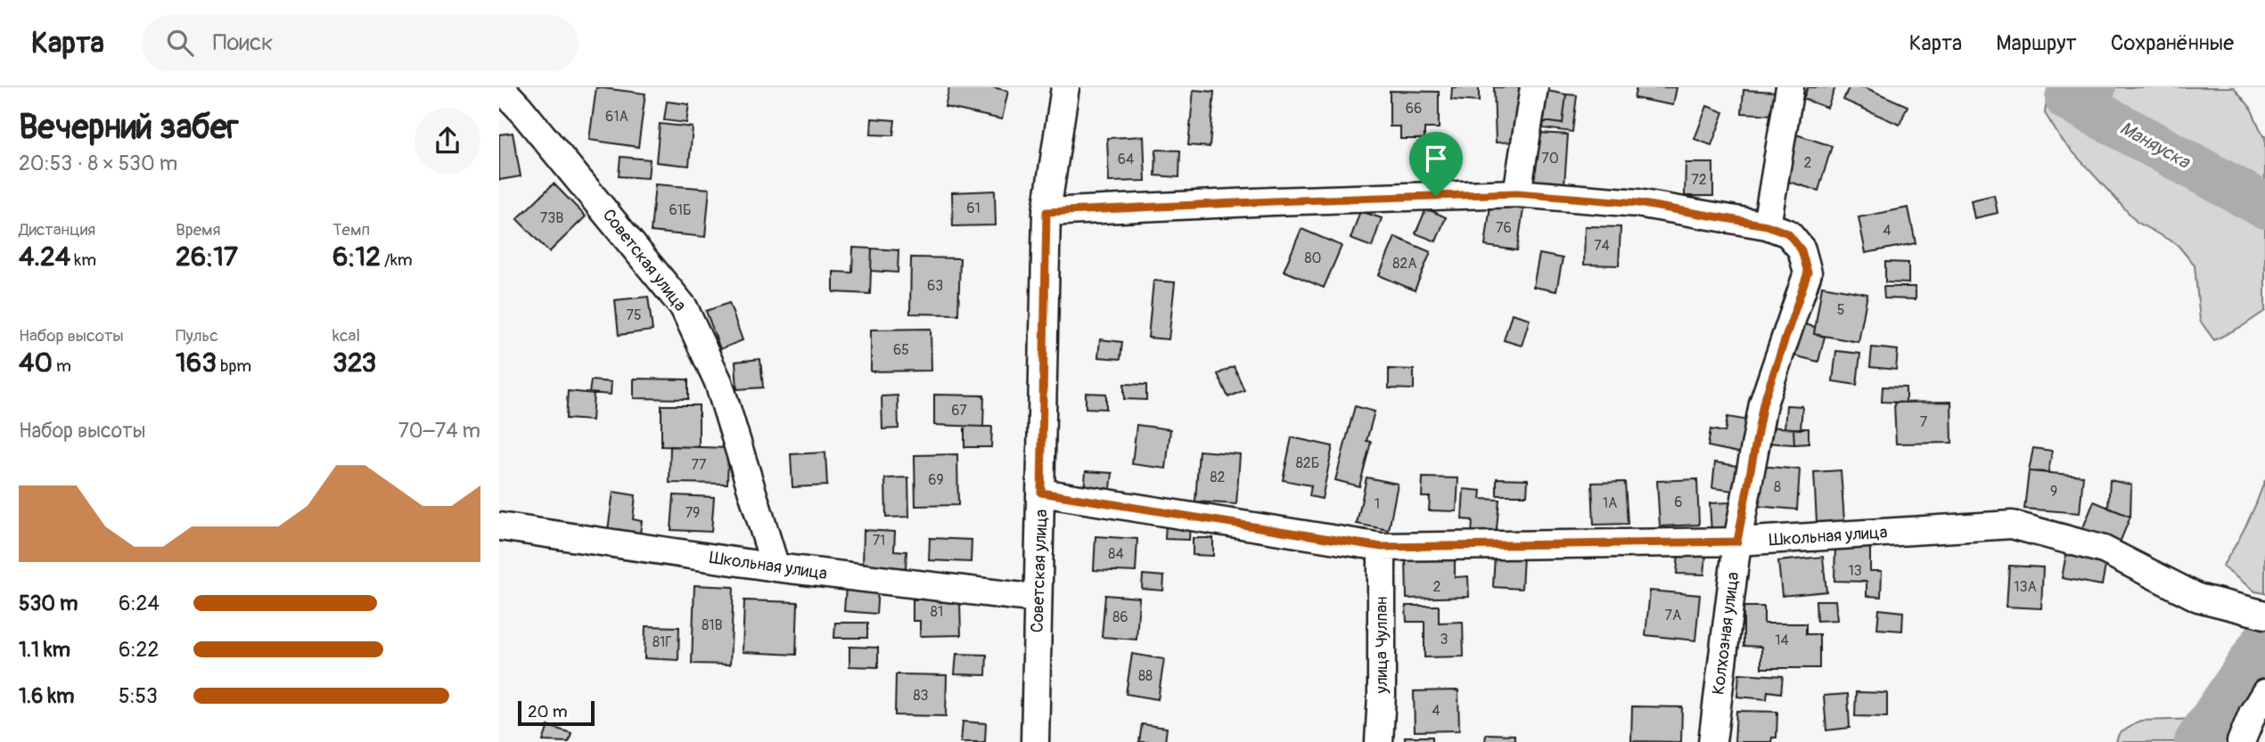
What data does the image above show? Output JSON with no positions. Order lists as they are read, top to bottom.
{
  "streets": {
    "street": [
      "Советская улица",
      "Школьная улица",
      "Колхозная улица",
      "улица Чулпан"
    ]
  },
  "crossings": [
    ["Советская улица", "Школьная улица"],
    ["Школьная улица", "Колхозная улица"],
    ["Школьная улица", "улица Чулпан"]
  ],
  "water": ["Маняуска"],
  "house_numbers": [
    "66",
    "61А",
    "70",
    "64",
    "2",
    "72",
    "61",
    "61Б",
    "73В",
    "76",
    "4",
    "74",
    "80",
    "82А",
    "63",
    "5",
    "75",
    "65",
    "67",
    "7",
    "82Б",
    "77",
    "82",
    "69",
    "8",
    "9",
    "6",
    "1А",
    "1",
    "79",
    "71",
    "84",
    "13",
    "2",
    "13А",
    "81",
    "7А",
    "86",
    "81В",
    "3",
    "14",
    "81Г",
    "88",
    "83",
    "4"
  ],
  "scale_bar": "20 m",
  "page": {
    "header": "Карта",
    "search": "Поиск",
    "nav": ["Карта", "Маршрут", "Сохранённые"],
    "heading": ["Вечерний забег", "20:53 · 8 × 530 m"],
    "stats": [
      ["Дистанция", "4.24 km"],
      ["Время", "26:17"],
      ["Темп", "6:12 /km"],
      ["Набор высоты", "40 m"],
      ["Пульс", "163 bpm"],
      ["kcal", "323"]
    ],
    "chart": ["Набор высоты", "70–74 m"],
    "list": [
      {
        "name": "530 m",
        "note": "6:24"
      },
      {
        "name": "1.1 km",
        "note": "6:22"
      },
      {
        "name": "1.6 km",
        "note": "5:53"
      }
    ],
    "scale": "20 m"
  }
}
